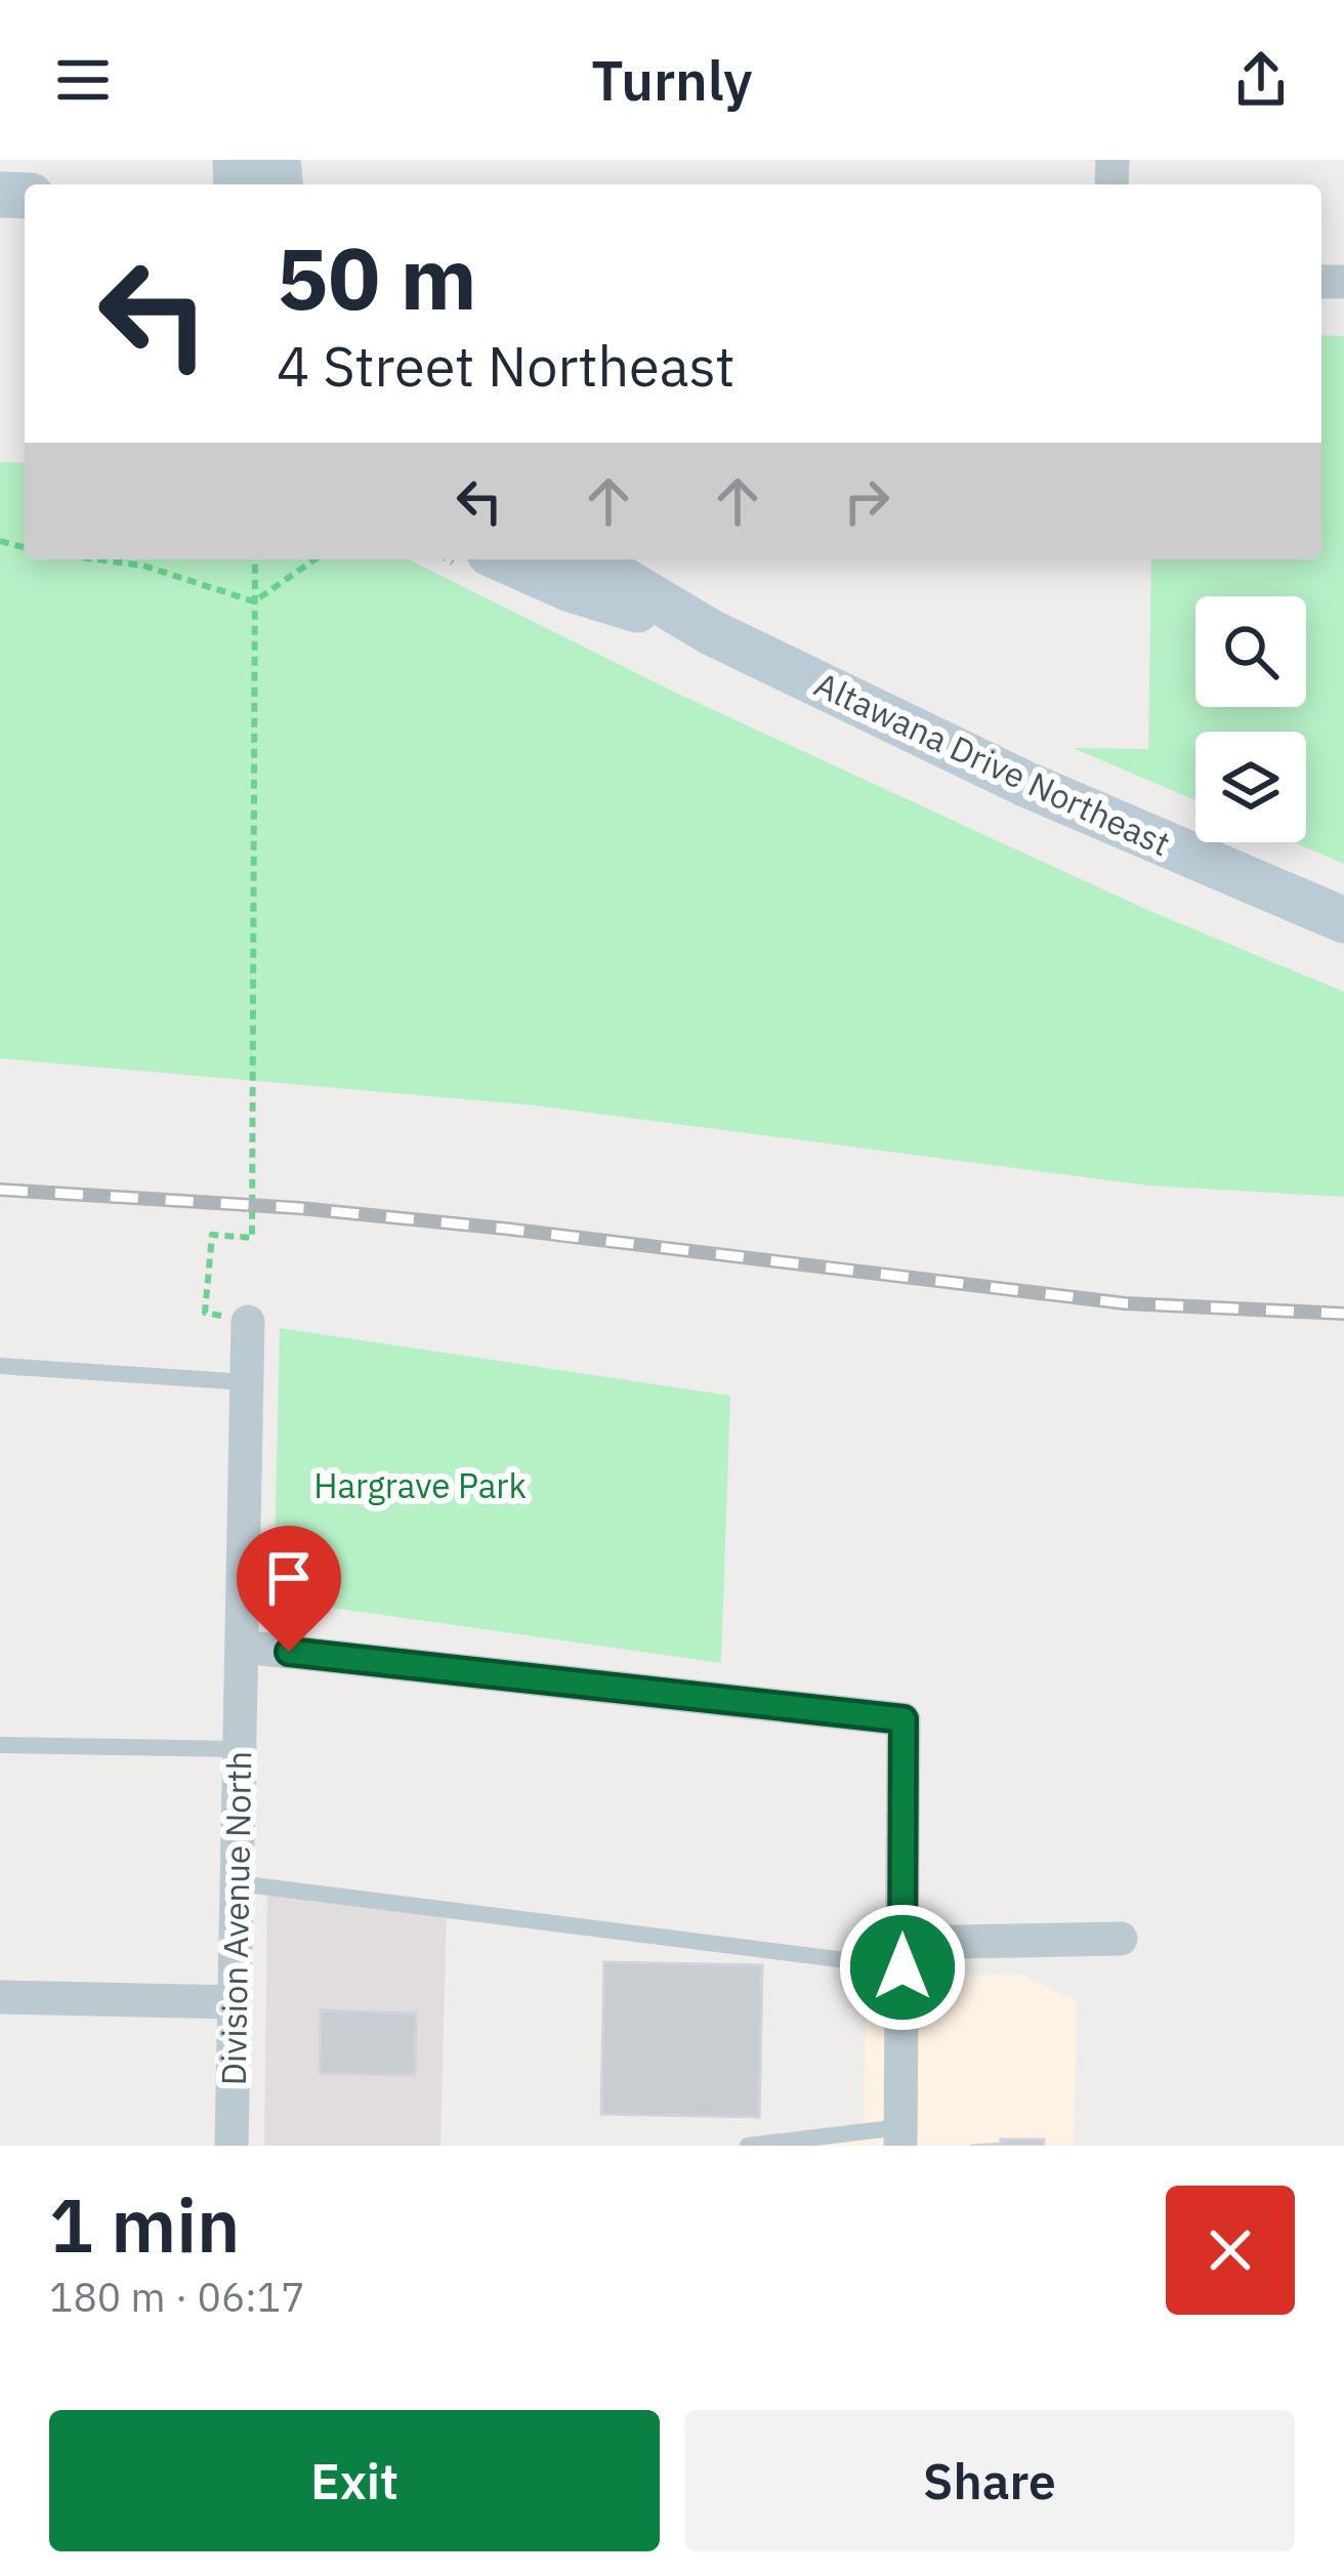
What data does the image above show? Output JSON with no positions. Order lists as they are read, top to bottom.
{
  "streets": {
    "main road": ["Altawana Drive Northeast"],
    "street": ["Division Avenue North"]
  },
  "parks": ["Hargrave Park"],
  "page": {
    "header": "Turnly",
    "turn": ["50 m", "4 Street Northeast"],
    "heading": ["1 min", "180 m · 06:17"],
    "buttons": ["Exit", "Share"]
  }
}
